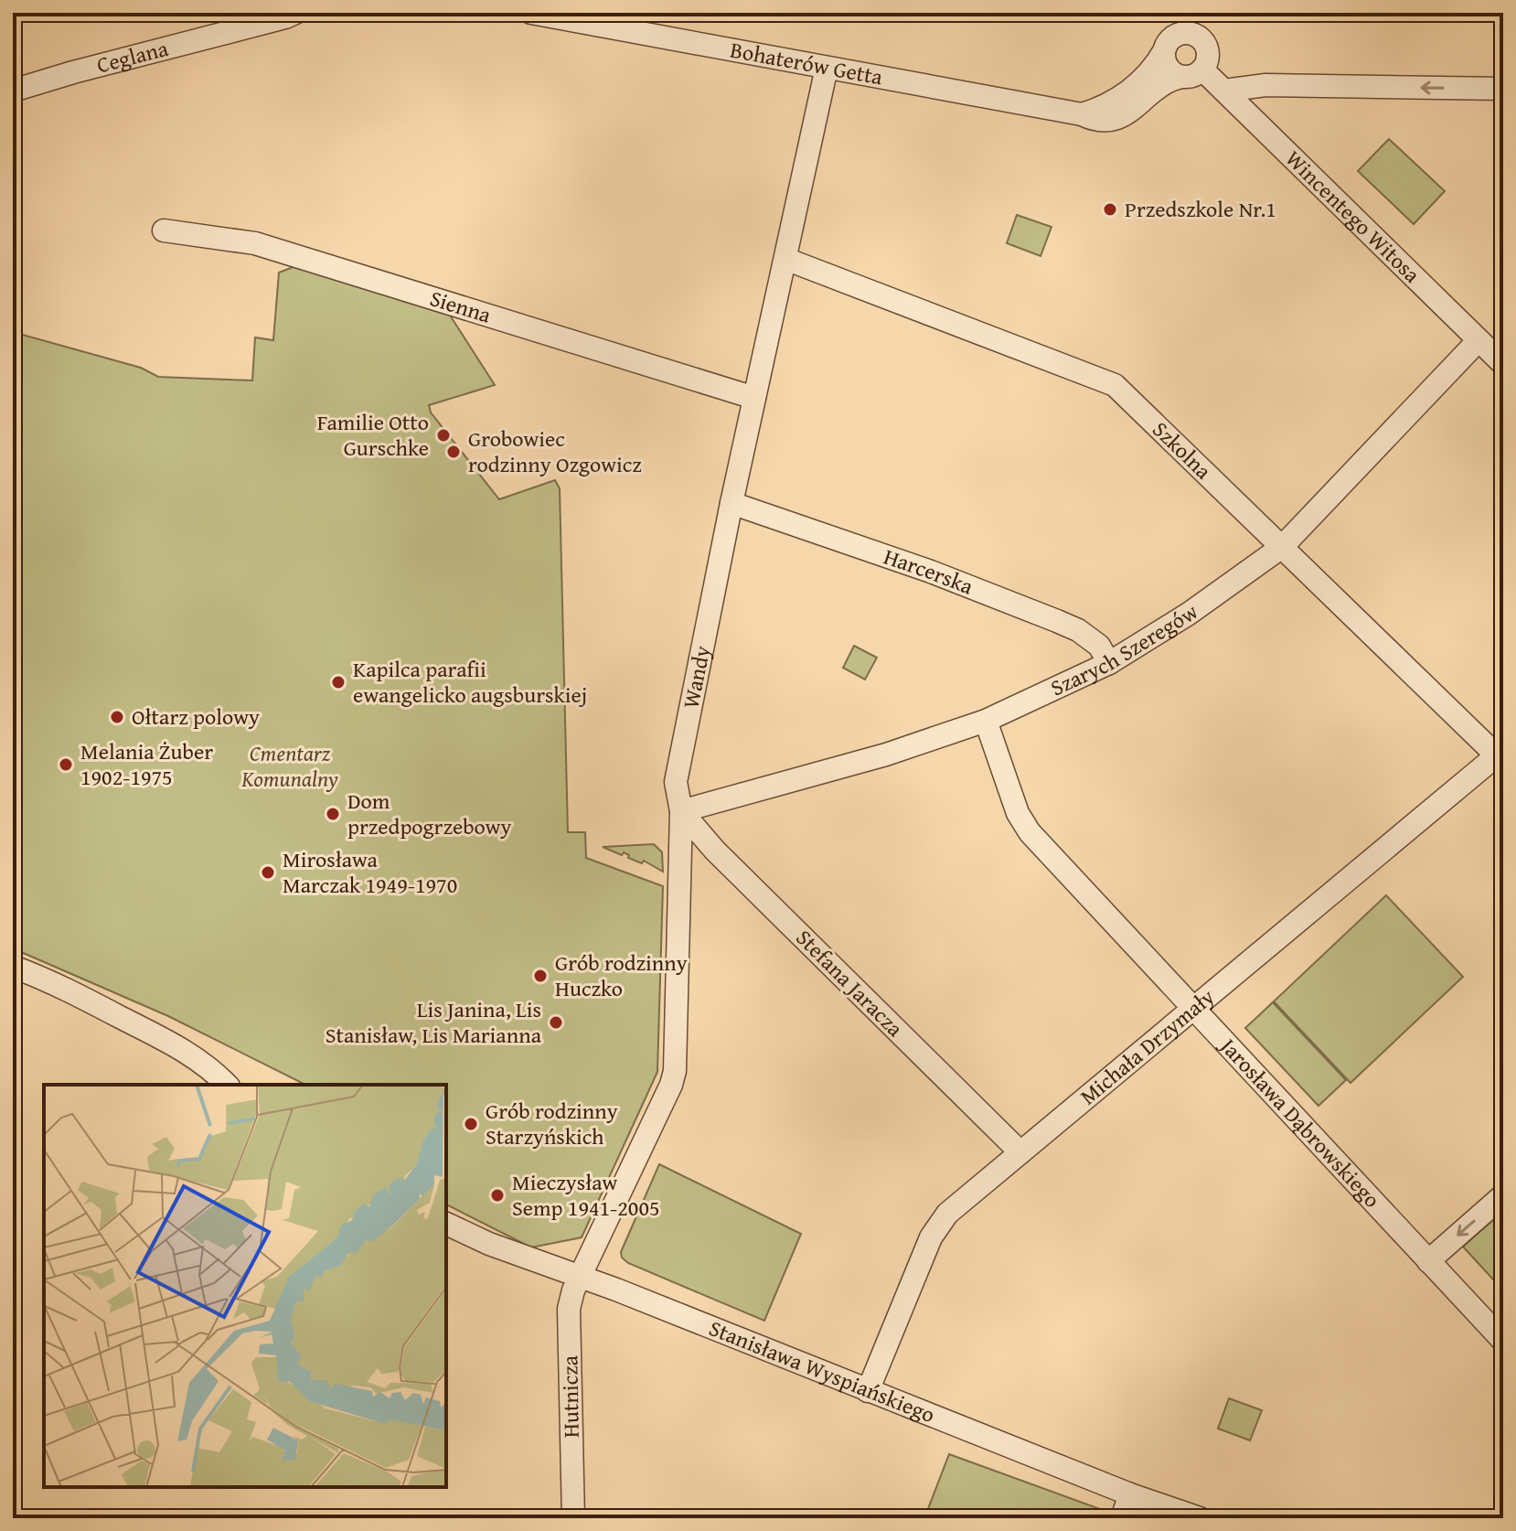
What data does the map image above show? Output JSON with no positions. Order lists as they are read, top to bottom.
{
  "streets": {
    "street": [
      "Ceglana",
      "Bohaterów Getta",
      "Wincentego Witosa",
      "Sienna",
      "Szkolna",
      "Harcerska",
      "Szarych Szeregów",
      "Wandy",
      "Stefana Jaracza",
      "Michała Drzymały",
      "Jarosława Dąbrowskiego",
      "Stanisława Wyspiańskiego",
      "Hutnicza"
    ]
  },
  "crossings": [
    ["Bohaterów Getta", "Wincentego Witosa"],
    ["Bohaterów Getta", "Wandy"],
    ["Wincentego Witosa", "Szarych Szeregów"],
    ["Sienna", "Wandy"],
    ["Szkolna", "Szarych Szeregów"],
    ["Szkolna", "Wandy"],
    ["Szkolna", "Michała Drzymały"],
    ["Harcerska", "Szarych Szeregów"],
    ["Harcerska", "Wandy"],
    ["Szarych Szeregów", "Wandy"],
    ["Szarych Szeregów", "Stefana Jaracza"],
    ["Szarych Szeregów", "Jarosława Dąbrowskiego"],
    ["Wandy", "Stefana Jaracza"],
    ["Wandy", "Stanisława Wyspiańskiego"],
    ["Wandy", "Hutnicza"],
    ["Stefana Jaracza", "Michała Drzymały"],
    ["Michała Drzymały", "Jarosława Dąbrowskiego"],
    ["Michała Drzymały", "Stanisława Wyspiańskiego"],
    ["Stanisława Wyspiańskiego", "Hutnicza"]
  ],
  "parks": ["Cmentarz Komunalny"],
  "places": [
    "Przedszkole Nr.1",
    "Familie Otto Gurschke",
    "Grobowiec rodzinny Ozgowicz",
    "Kapilca parafii ewangelicko augsburskiej",
    "Ołtarz polowy",
    "Melania Żuber 1902-1975",
    "Dom przedpogrzebowy",
    "Mirosława Marczak 1949-1970",
    "Grób rodzinny Huczko",
    "Lis Janina, Lis Stanisław, Lis Marianna",
    "Grób rodzinny Starzyńskich",
    "Mieczysław Semp 1941-2005"
  ]
}
